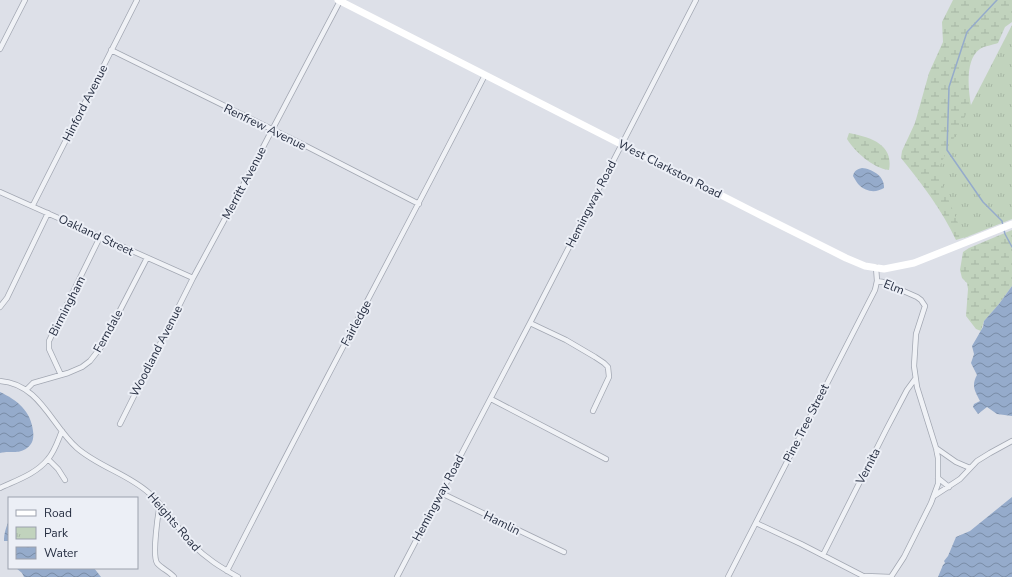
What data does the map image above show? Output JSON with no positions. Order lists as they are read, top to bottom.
{
  "streets": {
    "main road": ["West Clarkston Road"],
    "street": [
      "Hinford Avenue",
      "Renfrew Avenue",
      "Merritt Avenue",
      "Hemingway Road",
      "Oakland Street",
      "Elm",
      "Birmingham",
      "Fairledge",
      "Ferndale",
      "Woodland Avenue",
      "Pine Tree Street",
      "Vernita",
      "Heights Road",
      "Hamlin"
    ]
  },
  "crossings": [
    ["Hinford Avenue", "Renfrew Avenue"],
    ["Hinford Avenue", "Oakland Street"],
    ["Renfrew Avenue", "Merritt Avenue"],
    ["Renfrew Avenue", "Fairledge"],
    ["West Clarkston Road", "Merritt Avenue"],
    ["West Clarkston Road", "Hemingway Road"],
    ["West Clarkston Road", "Fairledge"],
    ["West Clarkston Road", "Pine Tree Street"],
    ["Merritt Avenue", "Oakland Street"],
    ["Merritt Avenue", "Woodland Avenue"],
    ["Hemingway Road", "Hamlin"],
    ["Oakland Street", "Birmingham"],
    ["Oakland Street", "Ferndale"],
    ["Oakland Street", "Woodland Avenue"],
    ["Elm", "Pine Tree Street"],
    ["Elm", "Vernita"],
    ["Birmingham", "Ferndale"],
    ["Fairledge", "Heights Road"],
    ["Ferndale", "Heights Road"]
  ],
  "legend": ["Road", "Park", "Water"]
}
